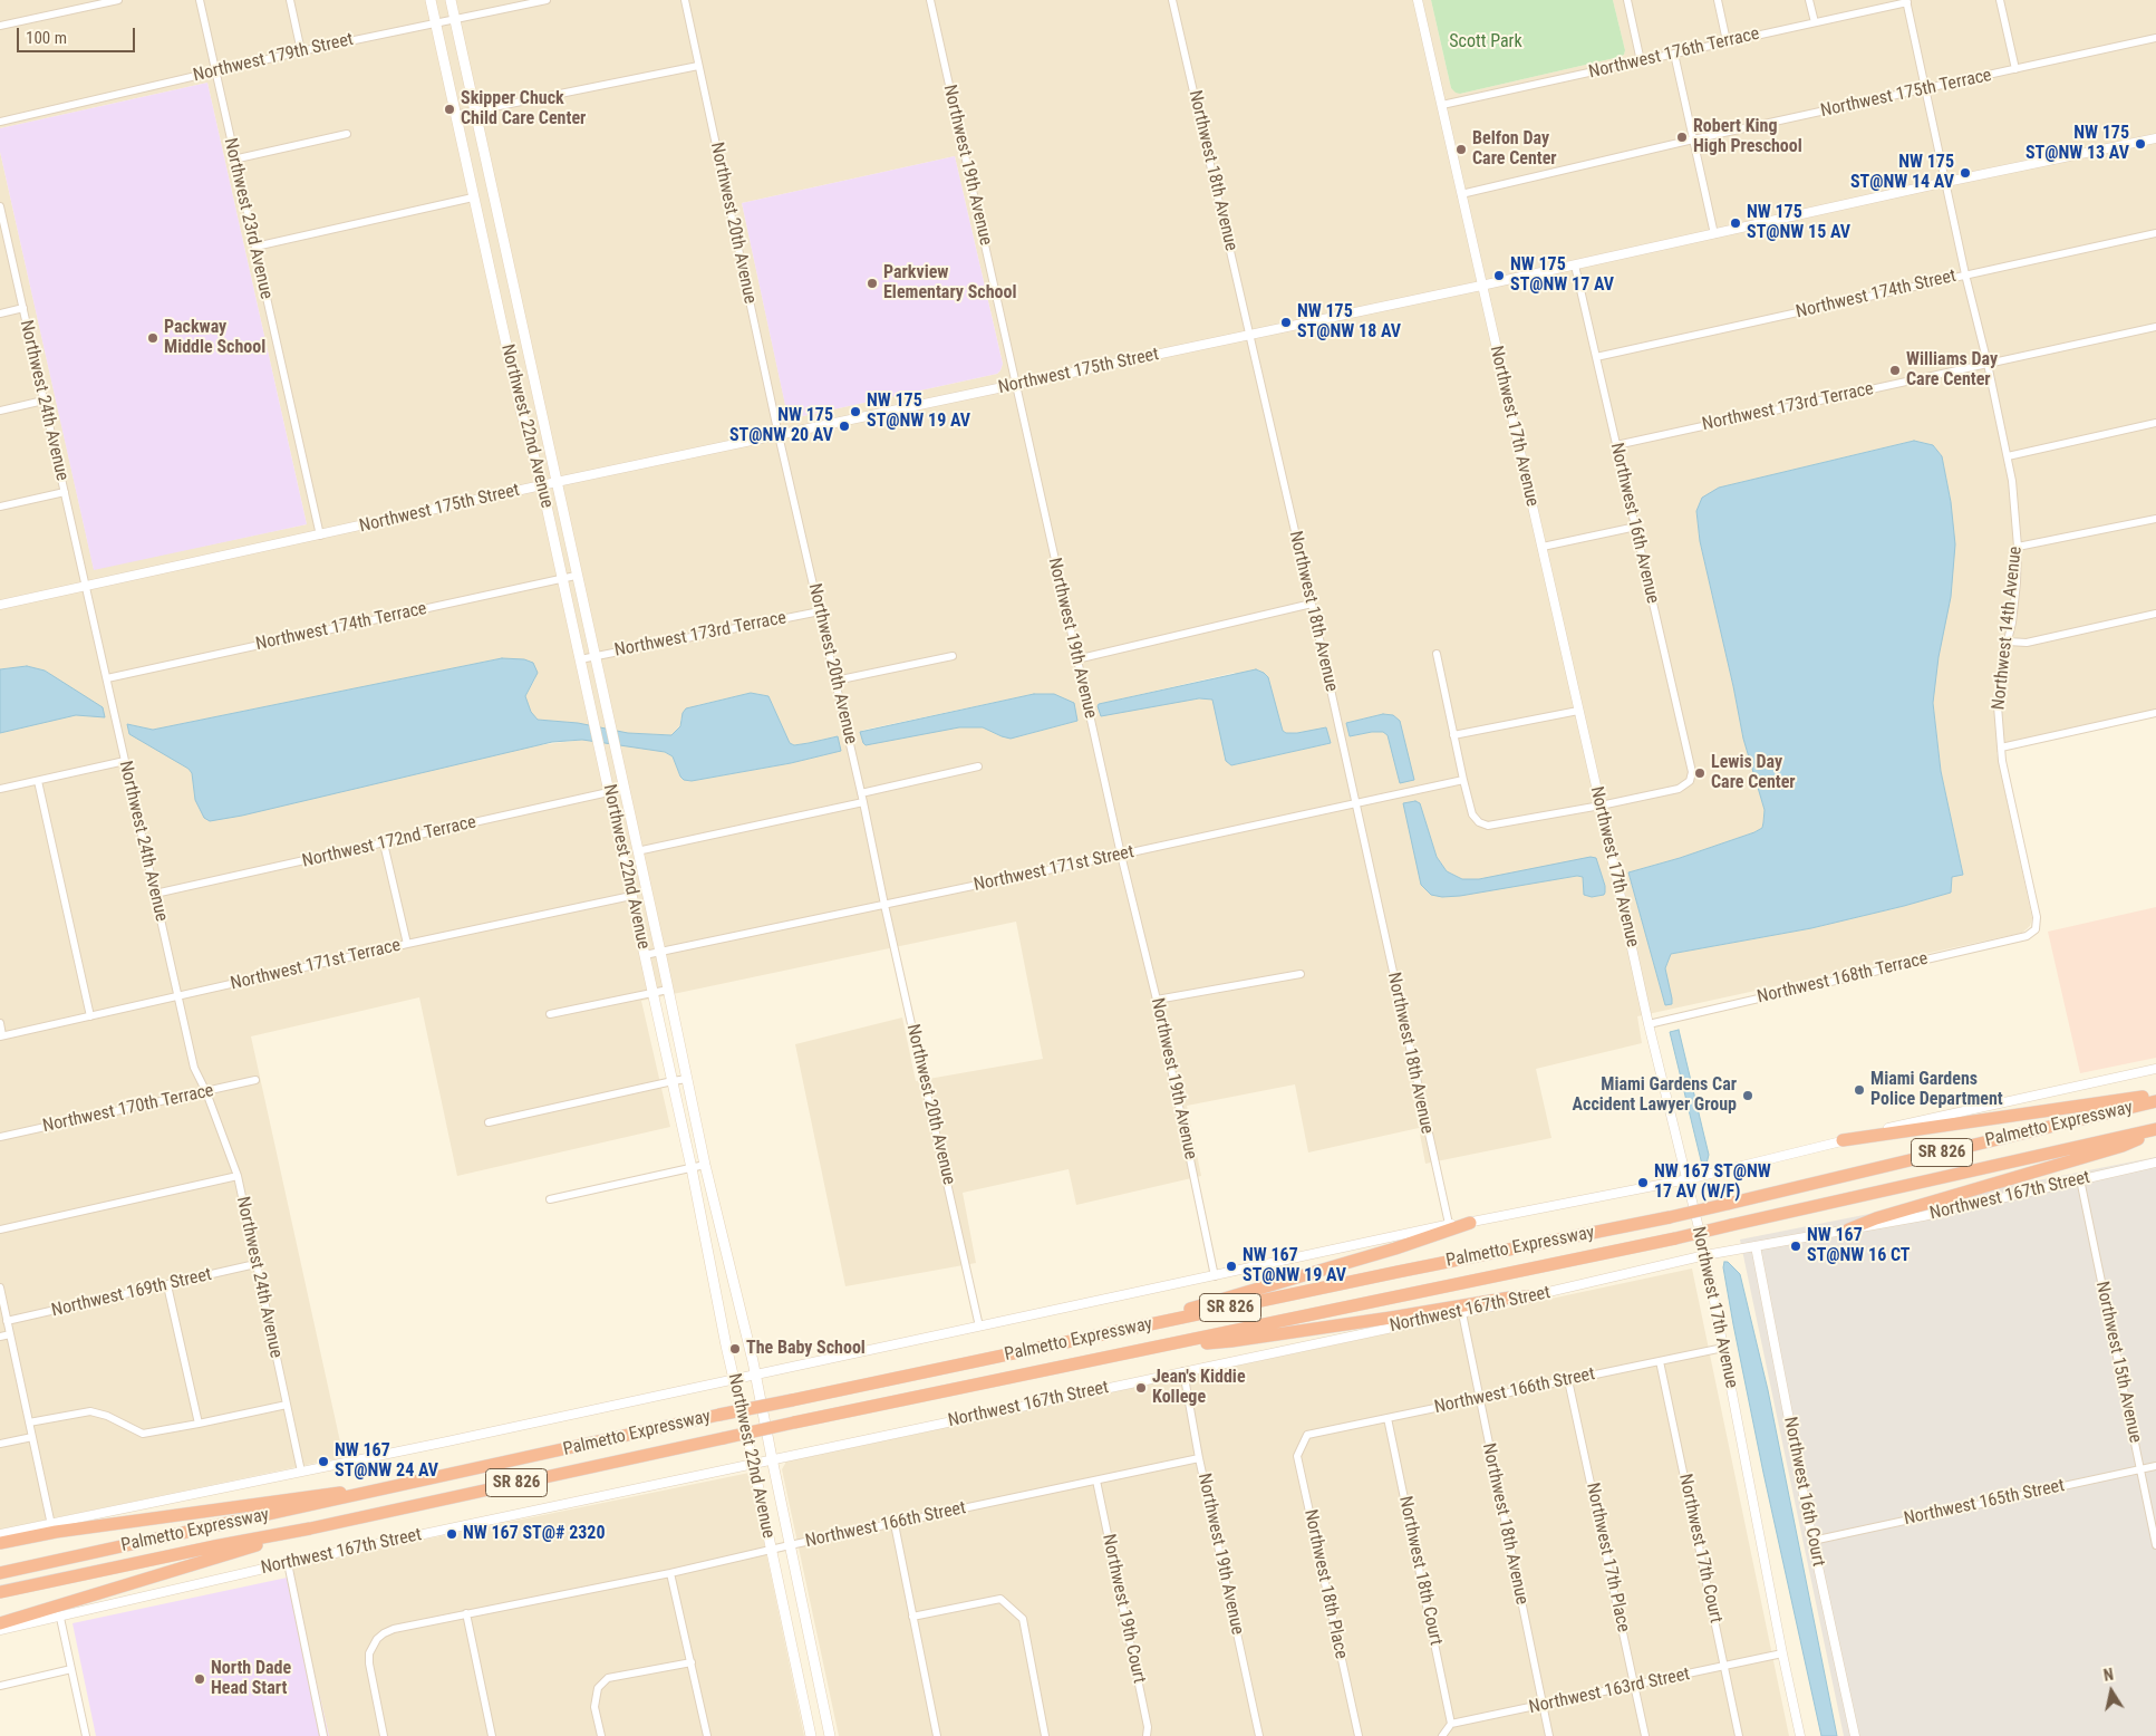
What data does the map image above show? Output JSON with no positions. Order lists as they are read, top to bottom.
{
  "streets": {
    "highway": ["Palmetto Expressway", "SR 826"],
    "main road": ["Northwest 22nd Avenue"],
    "street": [
      "Northwest 176th Terrace",
      "Northwest 179th Street",
      "Northwest 175th Terrace",
      "Northwest 19th Avenue",
      "Northwest 18th Avenue",
      "Northwest 23rd Avenue",
      "Northwest 20th Avenue",
      "Northwest 174th Street",
      "Northwest 175th Street",
      "Northwest 24th Avenue",
      "Northwest 173rd Terrace",
      "Northwest 17th Avenue",
      "Northwest 16th Avenue",
      "Northwest 174th Terrace",
      "Northwest 14th Avenue",
      "Northwest 172nd Terrace",
      "Northwest 171st Street",
      "Northwest 171st Terrace",
      "Northwest 168th Terrace",
      "Northwest 170th Terrace",
      "Northwest 167th Street",
      "Northwest 169th Street",
      "Northwest 15th Avenue",
      "Northwest 166th Street",
      "Northwest 16th Court",
      "Northwest 165th Street",
      "Northwest 17th Court",
      "Northwest 17th Place",
      "Northwest 18th Court",
      "Northwest 18th Place",
      "Northwest 19th Court",
      "Northwest 163rd Street"
    ]
  },
  "crossings": [
    ["Northwest 176th Terrace", "Northwest 17th Avenue"],
    ["Northwest 176th Terrace", "Northwest 14th Avenue"],
    ["Northwest 179th Street", "Northwest 23rd Avenue"],
    ["Northwest 179th Street", "Northwest 22nd Avenue"],
    ["Northwest 175th Terrace", "Northwest 17th Avenue"],
    ["Northwest 175th Terrace", "Northwest 14th Avenue"],
    ["Northwest 19th Avenue", "Northwest 175th Street"],
    ["Northwest 19th Avenue", "Northwest 171st Street"],
    ["Northwest 19th Avenue", "Northwest 167th Street"],
    ["Northwest 19th Avenue", "Northwest 166th Street"],
    ["Northwest 18th Avenue", "Northwest 175th Street"],
    ["Northwest 18th Avenue", "Northwest 171st Street"],
    ["Northwest 18th Avenue", "Northwest 167th Street"],
    ["Northwest 18th Avenue", "Northwest 166th Street"],
    ["Northwest 18th Avenue", "Northwest 163rd Street"],
    ["Northwest 23rd Avenue", "Northwest 175th Street"],
    ["Northwest 20th Avenue", "Northwest 175th Street"],
    ["Northwest 20th Avenue", "Northwest 173rd Terrace"],
    ["Northwest 20th Avenue", "Northwest 171st Street"],
    ["Northwest 174th Street", "Northwest 16th Avenue"],
    ["Northwest 174th Street", "Northwest 14th Avenue"],
    ["Northwest 175th Street", "Northwest 24th Avenue"],
    ["Northwest 175th Street", "Northwest 22nd Avenue"],
    ["Northwest 175th Street", "Northwest 17th Avenue"],
    ["Northwest 175th Street", "Northwest 16th Avenue"],
    ["Northwest 175th Street", "Northwest 14th Avenue"],
    ["Northwest 24th Avenue", "Northwest 174th Terrace"],
    ["Northwest 24th Avenue", "Northwest 172nd Terrace"],
    ["Northwest 24th Avenue", "Northwest 171st Terrace"],
    ["Northwest 24th Avenue", "Northwest 170th Terrace"],
    ["Northwest 24th Avenue", "Northwest 169th Street"],
    ["Northwest 173rd Terrace", "Northwest 22nd Avenue"],
    ["Northwest 173rd Terrace", "Northwest 16th Avenue"],
    ["Northwest 173rd Terrace", "Northwest 14th Avenue"],
    ["Northwest 22nd Avenue", "Northwest 174th Terrace"],
    ["Northwest 22nd Avenue", "Northwest 172nd Terrace"],
    ["Northwest 22nd Avenue", "Northwest 171st Street"],
    ["Northwest 22nd Avenue", "Northwest 171st Terrace"],
    ["Northwest 22nd Avenue", "Northwest 167th Street"],
    ["Northwest 22nd Avenue", "Northwest 166th Street"],
    ["Northwest 17th Avenue", "Northwest 16th Avenue"],
    ["Northwest 17th Avenue", "Northwest 168th Terrace"],
    ["Northwest 17th Avenue", "Northwest 167th Street"],
    ["Northwest 17th Avenue", "Northwest 166th Street"],
    ["Northwest 17th Avenue", "Northwest 163rd Street"],
    ["Northwest 14th Avenue", "Northwest 168th Terrace"],
    ["Northwest 167th Street", "Northwest 15th Avenue"],
    ["Northwest 167th Street", "Northwest 16th Court"],
    ["Northwest 15th Avenue", "Northwest 165th Street"],
    ["Northwest 166th Street", "Northwest 17th Court"],
    ["Northwest 166th Street", "Northwest 17th Place"],
    ["Northwest 166th Street", "Northwest 18th Court"],
    ["Northwest 166th Street", "Northwest 18th Place"],
    ["Northwest 166th Street", "Northwest 19th Court"],
    ["Northwest 16th Court", "Northwest 165th Street"],
    ["Northwest 17th Court", "Northwest 163rd Street"],
    ["Northwest 17th Place", "Northwest 163rd Street"],
    ["Northwest 18th Court", "Northwest 163rd Street"]
  ],
  "parks": ["Scott Park"],
  "places": [
    "Skipper Chuck Child Care Center",
    "Robert King High Preschool",
    "NW 175 ST@NW 13 AV",
    "Belfon Day Care Center",
    "NW 175 ST@NW 14 AV",
    "NW 175 ST@NW 15 AV",
    "NW 175 ST@NW 17 AV",
    "Parkview Elementary School",
    "NW 175 ST@NW 18 AV",
    "Packway Middle School",
    "Williams Day Care Center",
    "NW 175 ST@NW 19 AV",
    "NW 175 ST@NW 20 AV",
    "Lewis Day Care Center",
    "Miami Gardens Police Department",
    "Miami Gardens Car Accident Lawyer Group",
    "NW 167 ST@NW 17 AV (W/F)",
    "NW 167 ST@NW 16 CT",
    "NW 167 ST@NW 19 AV",
    "The Baby School",
    "Jean's Kiddie Kollege",
    "NW 167 ST@NW 24 AV",
    "NW 167 ST@# 2320",
    "North Dade Head Start"
  ],
  "scale_bar": "100 m",
  "north": "top"
}
